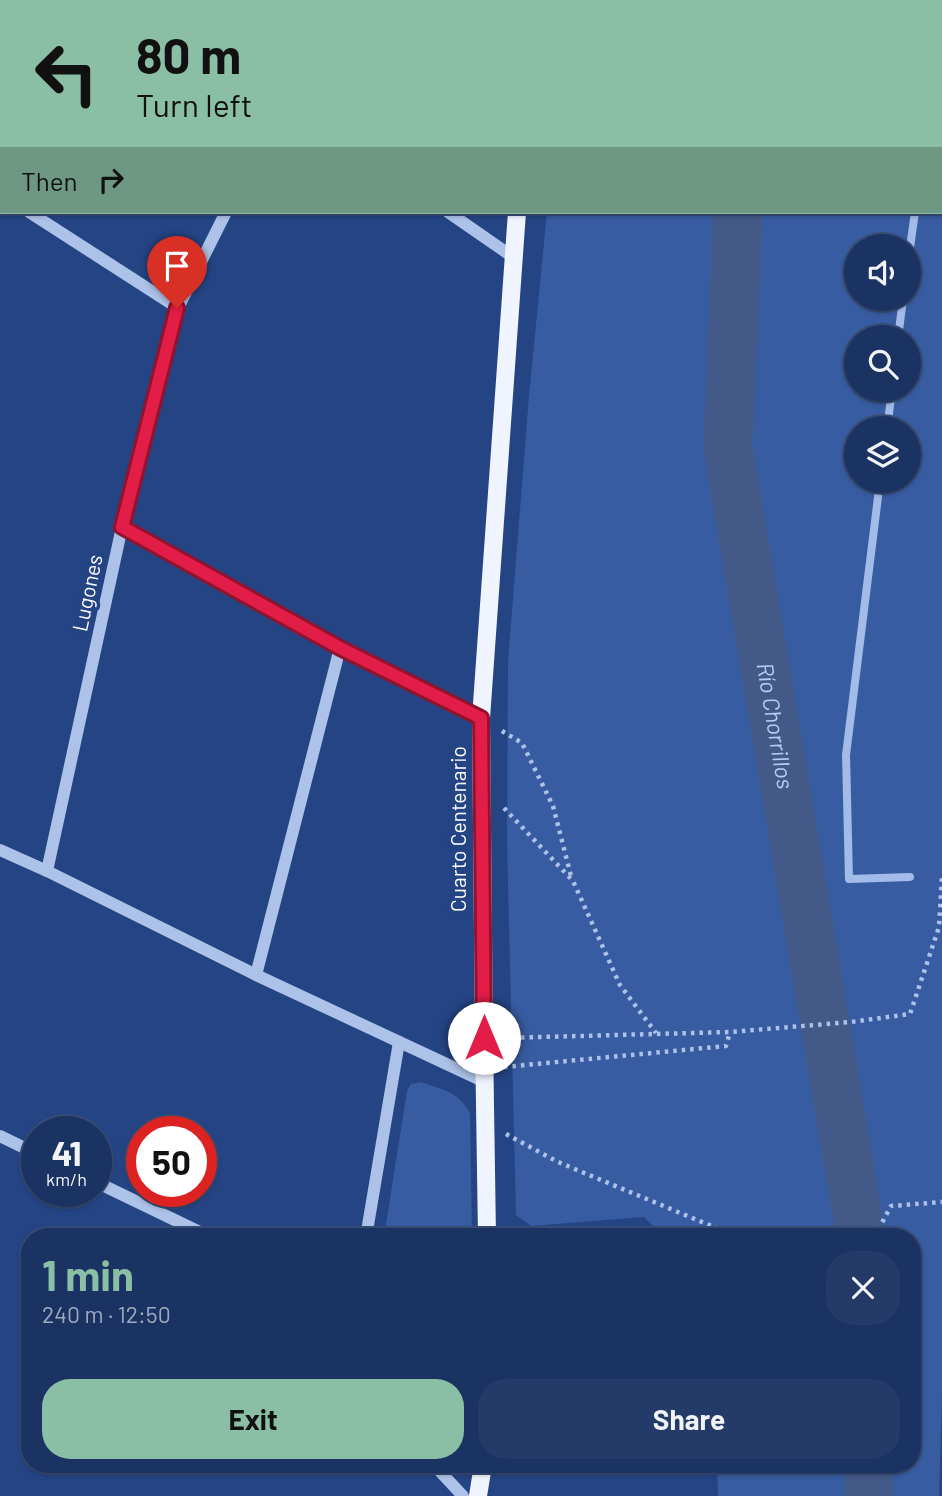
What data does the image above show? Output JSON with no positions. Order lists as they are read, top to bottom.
{
  "streets": {
    "main road": ["Cuarto Centenario"],
    "street": ["Lugones"]
  },
  "water": ["Río Chorrillos"],
  "page": {
    "turn": ["80 m", "Turn left"],
    "then": "Then",
    "speed": "41 km/h",
    "limit": "50",
    "heading": ["1 min", "240 m · 12:50"],
    "buttons": ["Exit", "Share"]
  }
}
